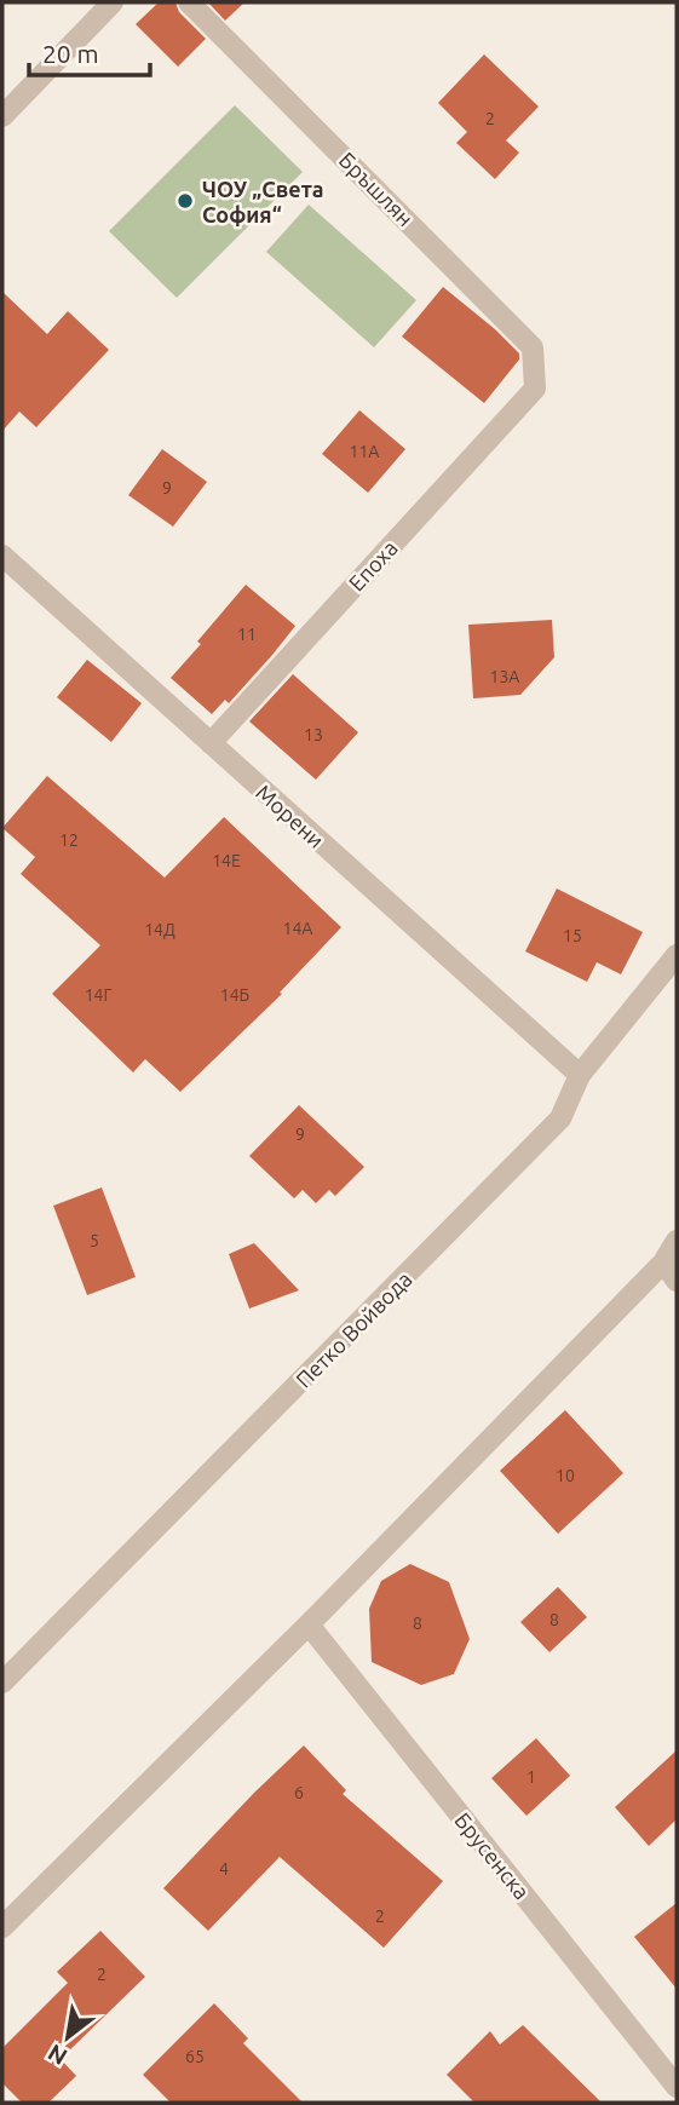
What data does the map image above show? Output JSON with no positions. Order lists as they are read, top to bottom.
{
  "streets": {
    "street": [
      "Бръшлян",
      "Епоха",
      "Морени",
      "Петко Войвода",
      "Брусенска"
    ]
  },
  "crossings": [
    ["Бръшлян", "Епоха"],
    ["Епоха", "Морени"],
    ["Морени", "Петко Войвода"]
  ],
  "places": ["ЧОУ „Света София“"],
  "house_numbers": [
    "2",
    "11А",
    "9",
    "11",
    "13А",
    "13",
    "12",
    "14Е",
    "14А",
    "14Д",
    "15",
    "14Г",
    "14Б",
    "9",
    "5",
    "10",
    "8",
    "8",
    "1",
    "6",
    "4",
    "2",
    "2",
    "65"
  ],
  "scale_bar": "20 m",
  "north": "bottom left"
}
